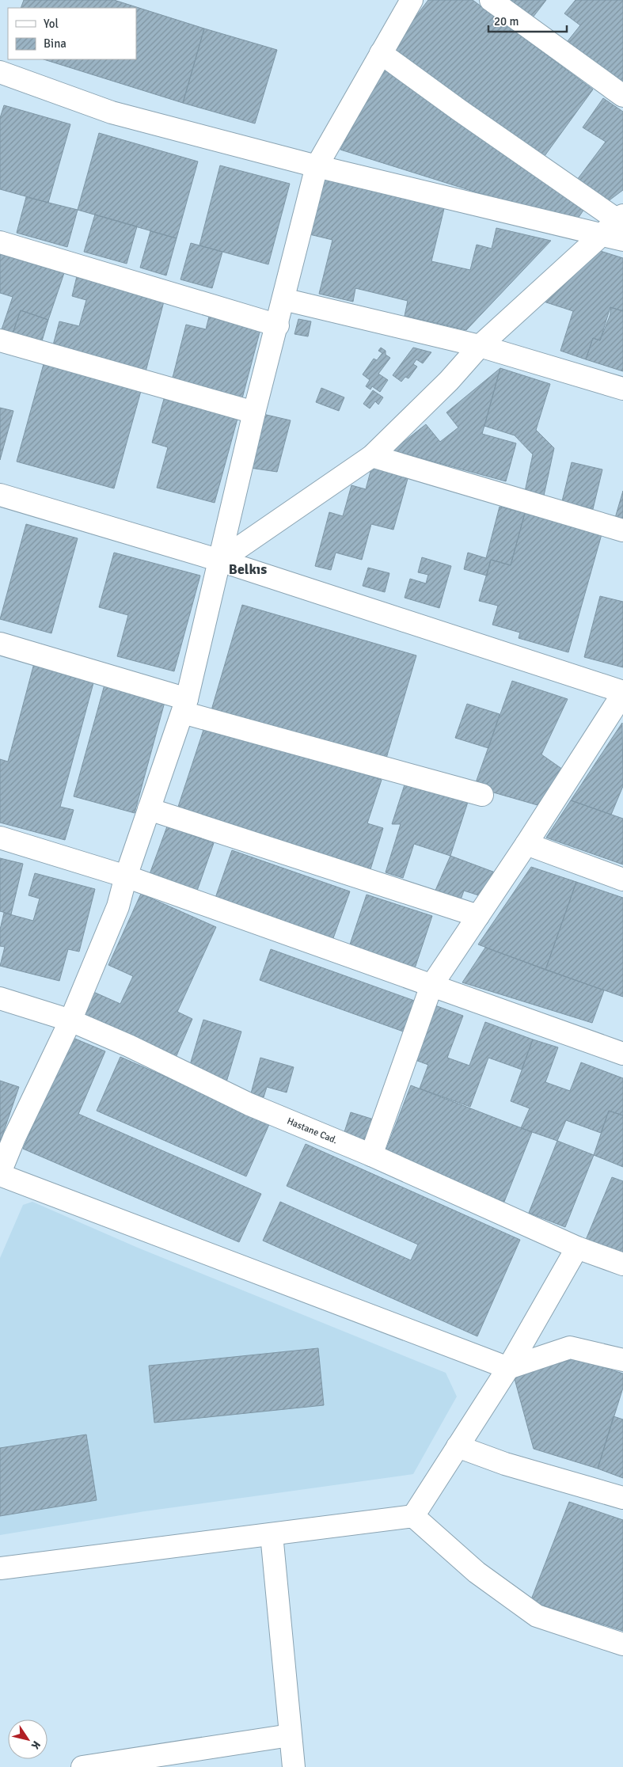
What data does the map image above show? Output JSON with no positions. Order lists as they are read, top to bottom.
{
  "streets": {
    "street": ["Hastane Cad."]
  },
  "districts": ["Belkıs"],
  "legend": ["Yol", "Bina"],
  "scale_bar": "20 m",
  "north": "bottom right"
}
